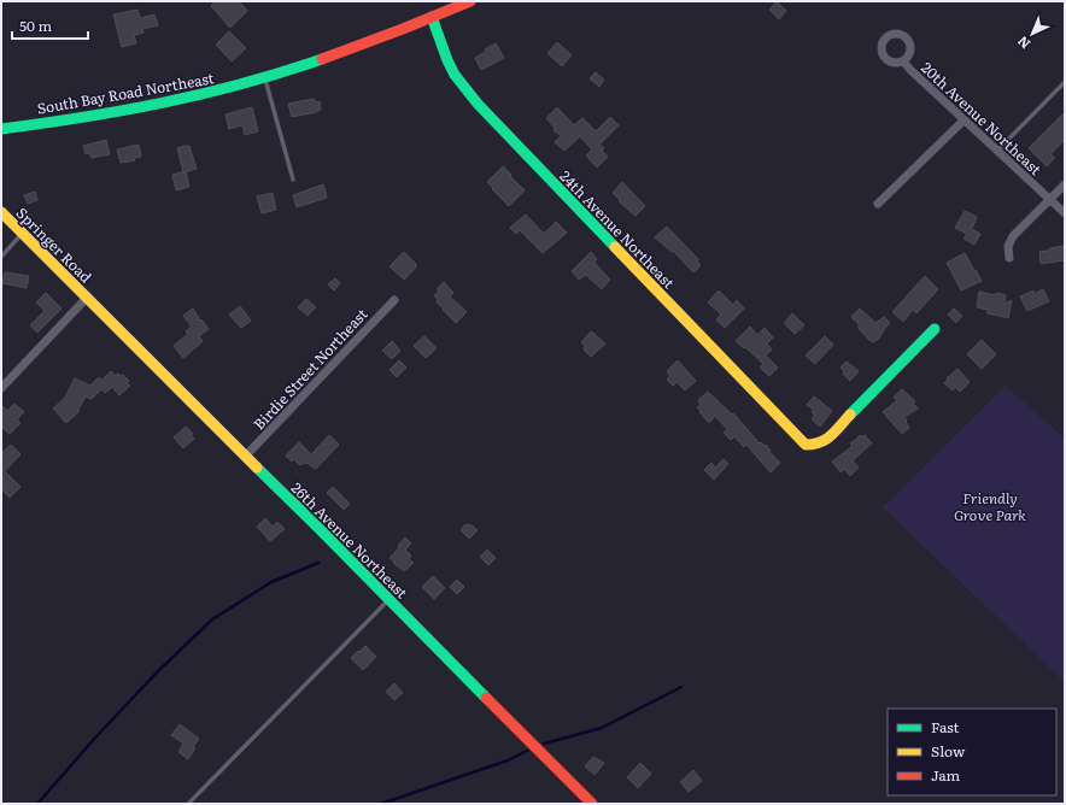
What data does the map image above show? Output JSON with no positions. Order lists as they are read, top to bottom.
{
  "streets": {
    "street": [
      "South Bay Road Northeast",
      "20th Avenue Northeast",
      "24th Avenue Northeast",
      "Springer Road",
      "Birdie Street Northeast",
      "26th Avenue Northeast"
    ]
  },
  "crossings": [
    ["South Bay Road Northeast", "24th Avenue Northeast"],
    ["Springer Road", "26th Avenue Northeast"],
    ["Birdie Street Northeast", "26th Avenue Northeast"]
  ],
  "parks": ["Friendly Grove Park"],
  "legend": ["Fast", "Slow", "Jam"],
  "scale_bar": "50 m",
  "north": "bottom left"
}
